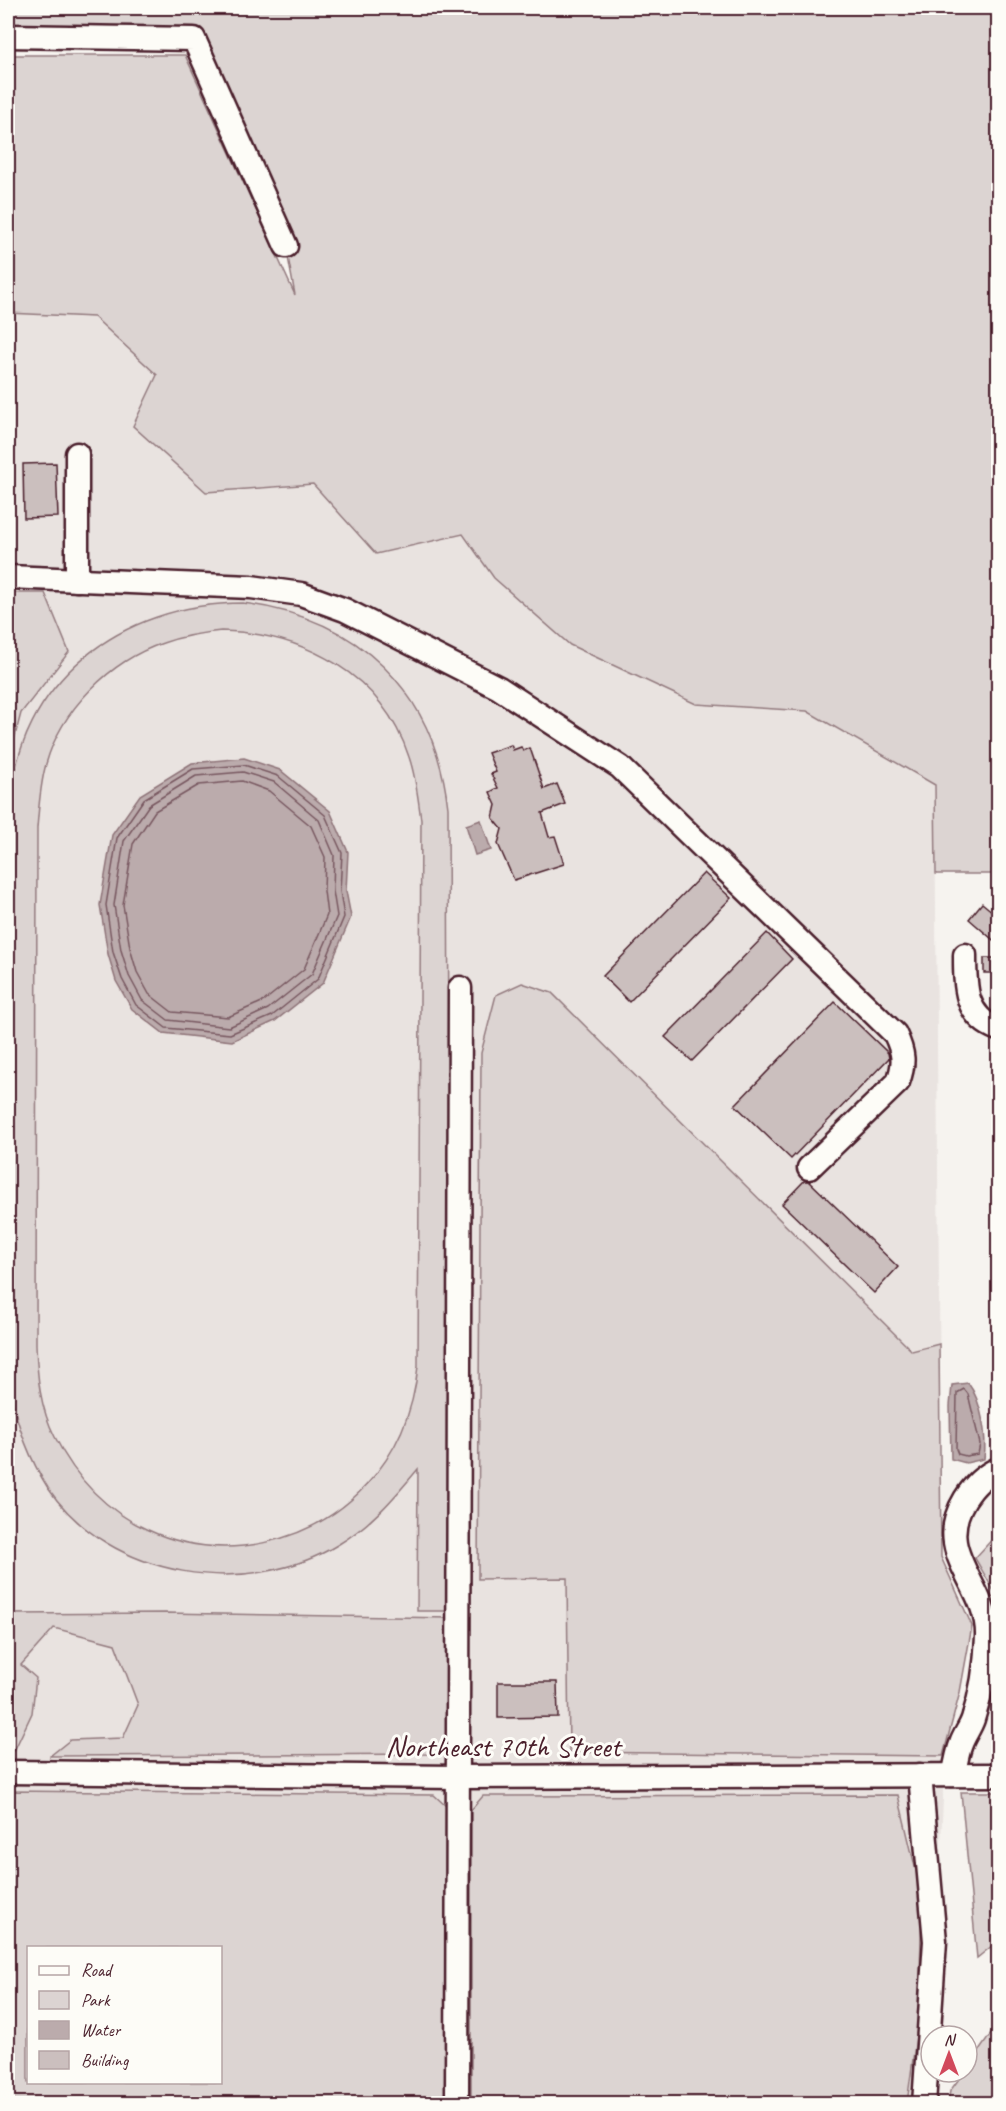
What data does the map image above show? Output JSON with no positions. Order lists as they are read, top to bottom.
{
  "streets": {
    "street": ["Northeast 70th Street"]
  },
  "legend": [
    "Road",
    "Park",
    "Water",
    "Building"
  ],
  "north": "top"
}
